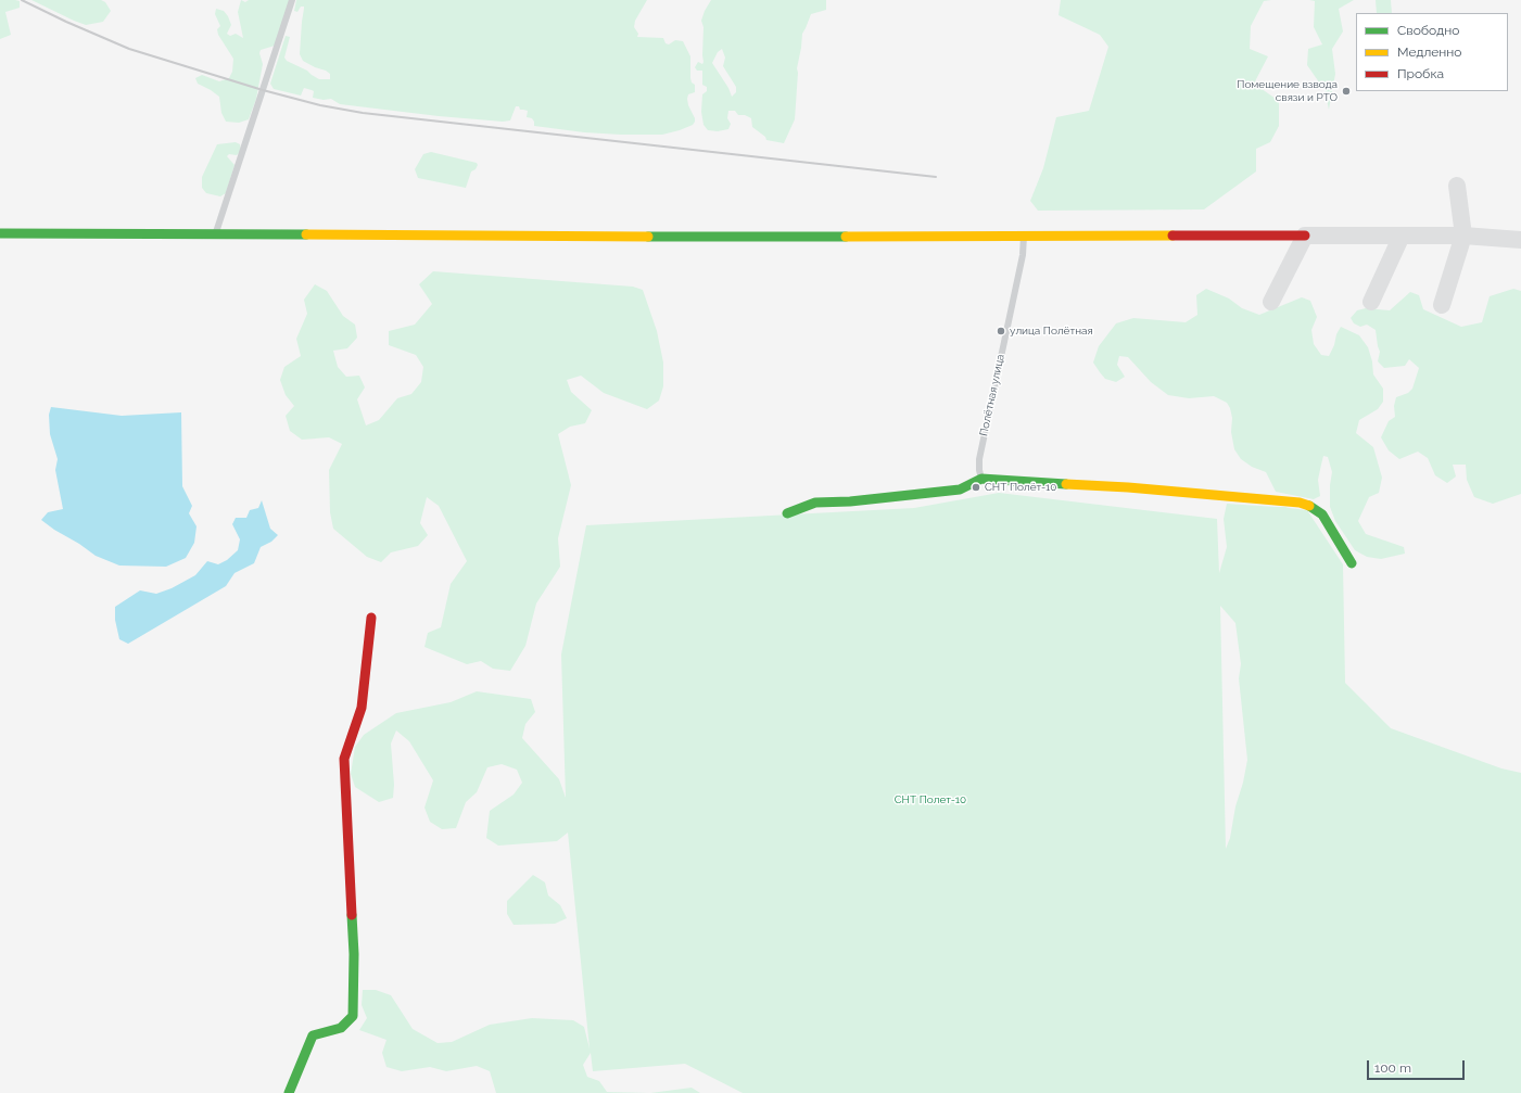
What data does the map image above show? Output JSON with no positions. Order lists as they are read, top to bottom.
{
  "streets": {
    "street": ["Полётная улица"]
  },
  "parks": ["СНТ Полет-10"],
  "places": ["Помещение взвода связи и РТО", "улица Полётная", "СНТ Полёт-10"],
  "legend": ["Свободно", "Медленно", "Пробка"],
  "scale_bar": "100 m"
}
